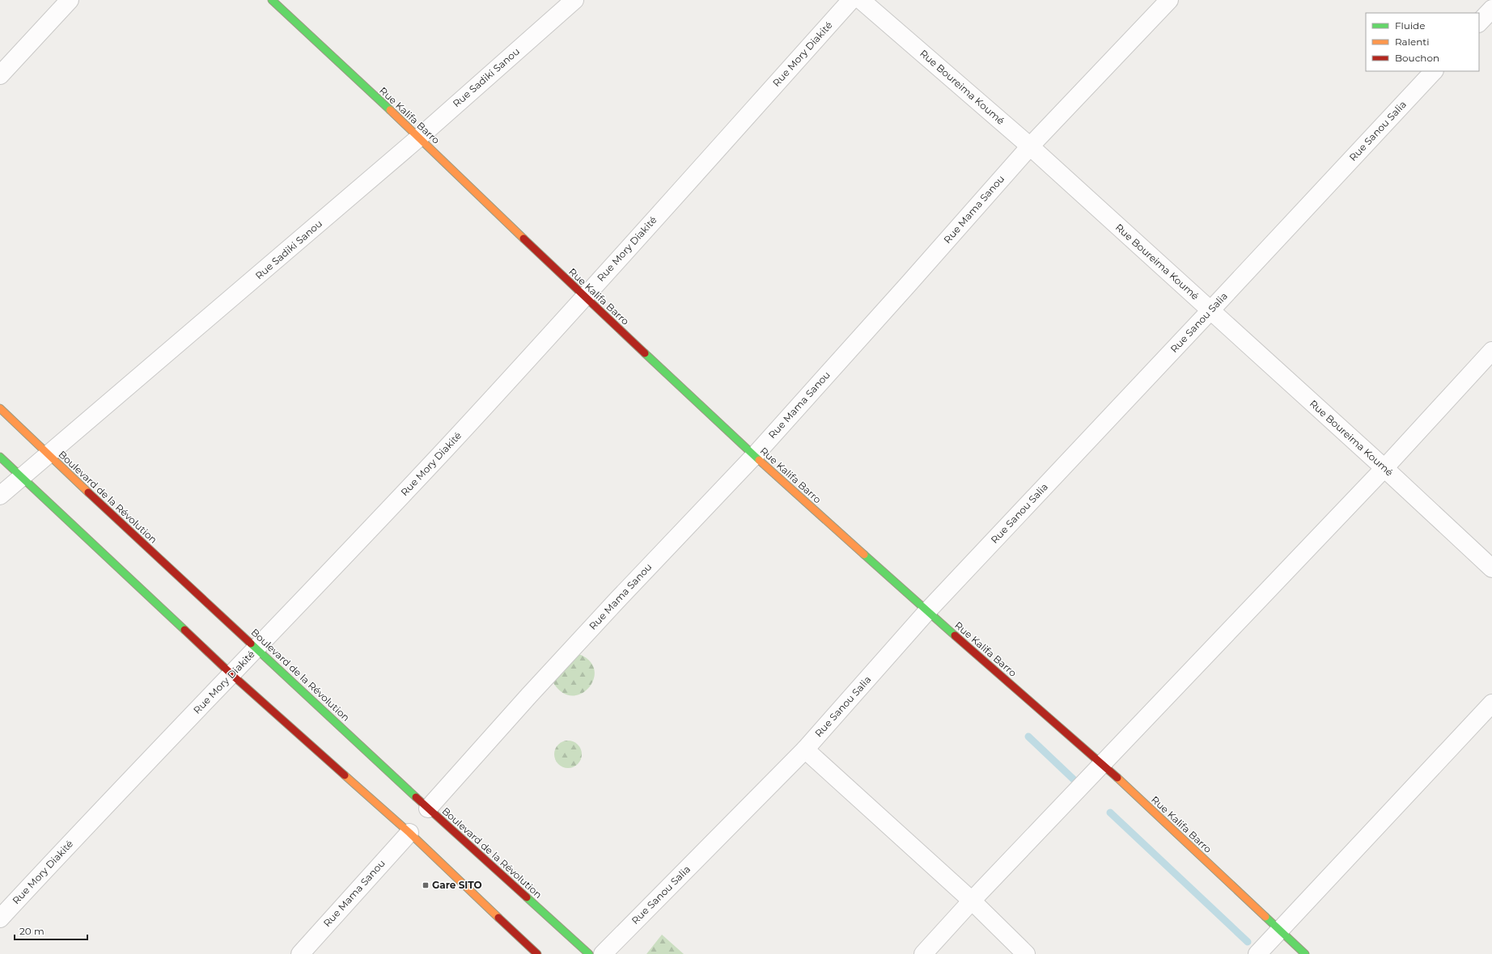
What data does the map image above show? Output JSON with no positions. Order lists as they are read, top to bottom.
{
  "streets": {
    "main road": ["Rue Kalifa Barro", "Boulevard de la Révolution"],
    "street": [
      "Rue Mory Diakité",
      "Rue Sadiki Sanou",
      "Rue Boureima Koumé",
      "Rue Sanou Salia",
      "Rue Mama Sanou"
    ]
  },
  "crossings": [
    ["Rue Mory Diakité", "Rue Kalifa Barro"],
    ["Rue Mory Diakité", "Boulevard de la Révolution"],
    ["Rue Sadiki Sanou", "Rue Kalifa Barro"],
    ["Rue Sadiki Sanou", "Boulevard de la Révolution"],
    ["Rue Boureima Koumé", "Rue Sanou Salia"],
    ["Rue Boureima Koumé", "Rue Mama Sanou"],
    ["Rue Kalifa Barro", "Rue Sanou Salia"],
    ["Rue Kalifa Barro", "Rue Mama Sanou"],
    ["Rue Mama Sanou", "Boulevard de la Révolution"]
  ],
  "places": {
    "transit": ["Gare SITO"]
  },
  "legend": ["Fluide", "Ralenti", "Bouchon"],
  "scale_bar": "20 m"
}
